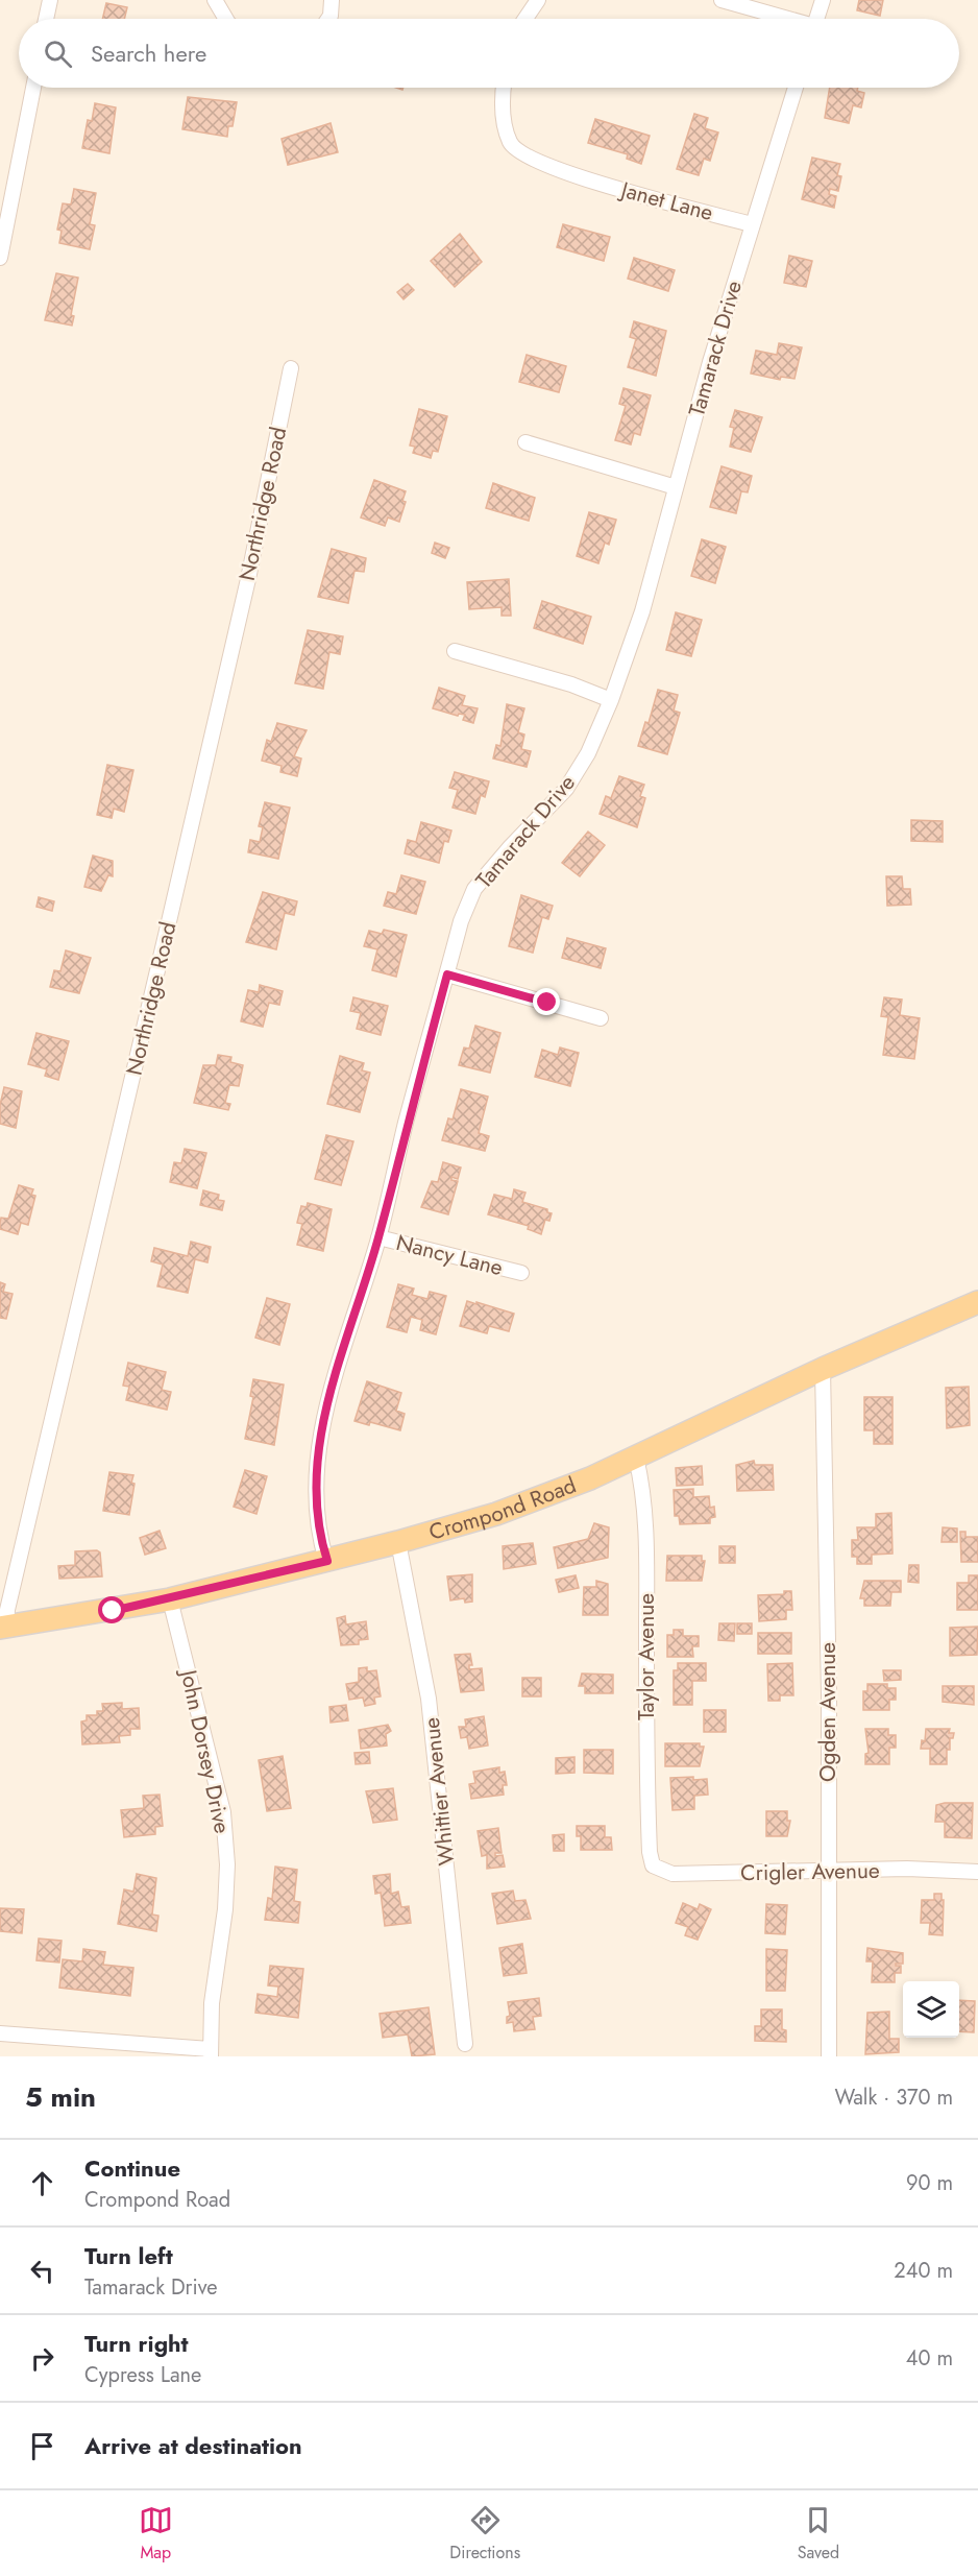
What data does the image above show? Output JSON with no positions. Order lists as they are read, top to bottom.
{
  "streets": {
    "main road": ["Crompond Road"],
    "street": [
      "Janet Lane",
      "Tamarack Drive",
      "Northridge Road",
      "Nancy Lane",
      "Taylor Avenue",
      "Ogden Avenue",
      "John Dorsey Drive",
      "Whittier Avenue",
      "Crigler Avenue"
    ]
  },
  "crossings": [
    ["Janet Lane", "Tamarack Drive"],
    ["Tamarack Drive", "Nancy Lane"],
    ["Tamarack Drive", "Crompond Road"],
    ["Northridge Road", "Crompond Road"],
    ["Crompond Road", "Taylor Avenue"],
    ["Crompond Road", "Ogden Avenue"],
    ["Crompond Road", "John Dorsey Drive"],
    ["Crompond Road", "Whittier Avenue"],
    ["Taylor Avenue", "Crigler Avenue"],
    ["Ogden Avenue", "Crigler Avenue"]
  ],
  "page": {
    "search": "Search here",
    "heading": ["5 min", "Walk · 370 m"],
    "list": [
      ["Continue", "Crompond Road", "90 m"],
      ["Turn left", "Tamarack Drive", "240 m"],
      ["Turn right", "Cypress Lane", "40 m"],
      "Arrive at destination"
    ],
    "nav": ["Map", "Directions", "Saved"]
  }
}
